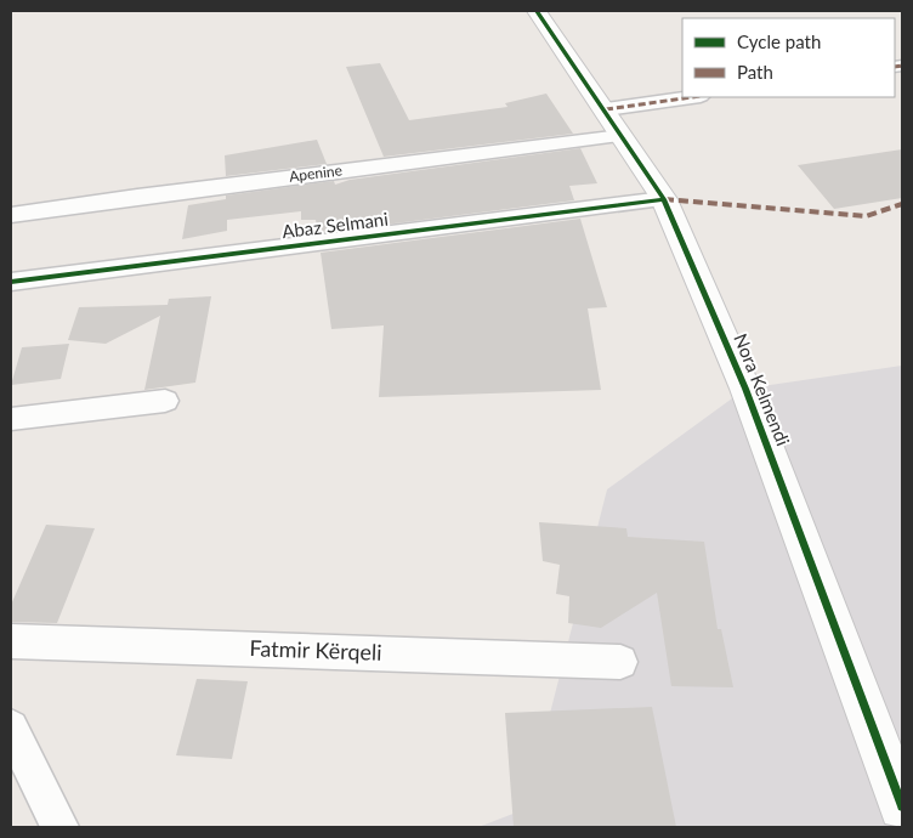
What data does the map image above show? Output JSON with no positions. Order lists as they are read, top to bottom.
{
  "streets": {
    "street": [
      "Apenine",
      "Abaz Selmani",
      "Nora Kelmendi",
      "Fatmir Kërqeli"
    ]
  },
  "crossings": [
    ["Apenine", "Nora Kelmendi"],
    ["Abaz Selmani", "Nora Kelmendi"]
  ],
  "legend": ["Cycle path", "Path"]
}
